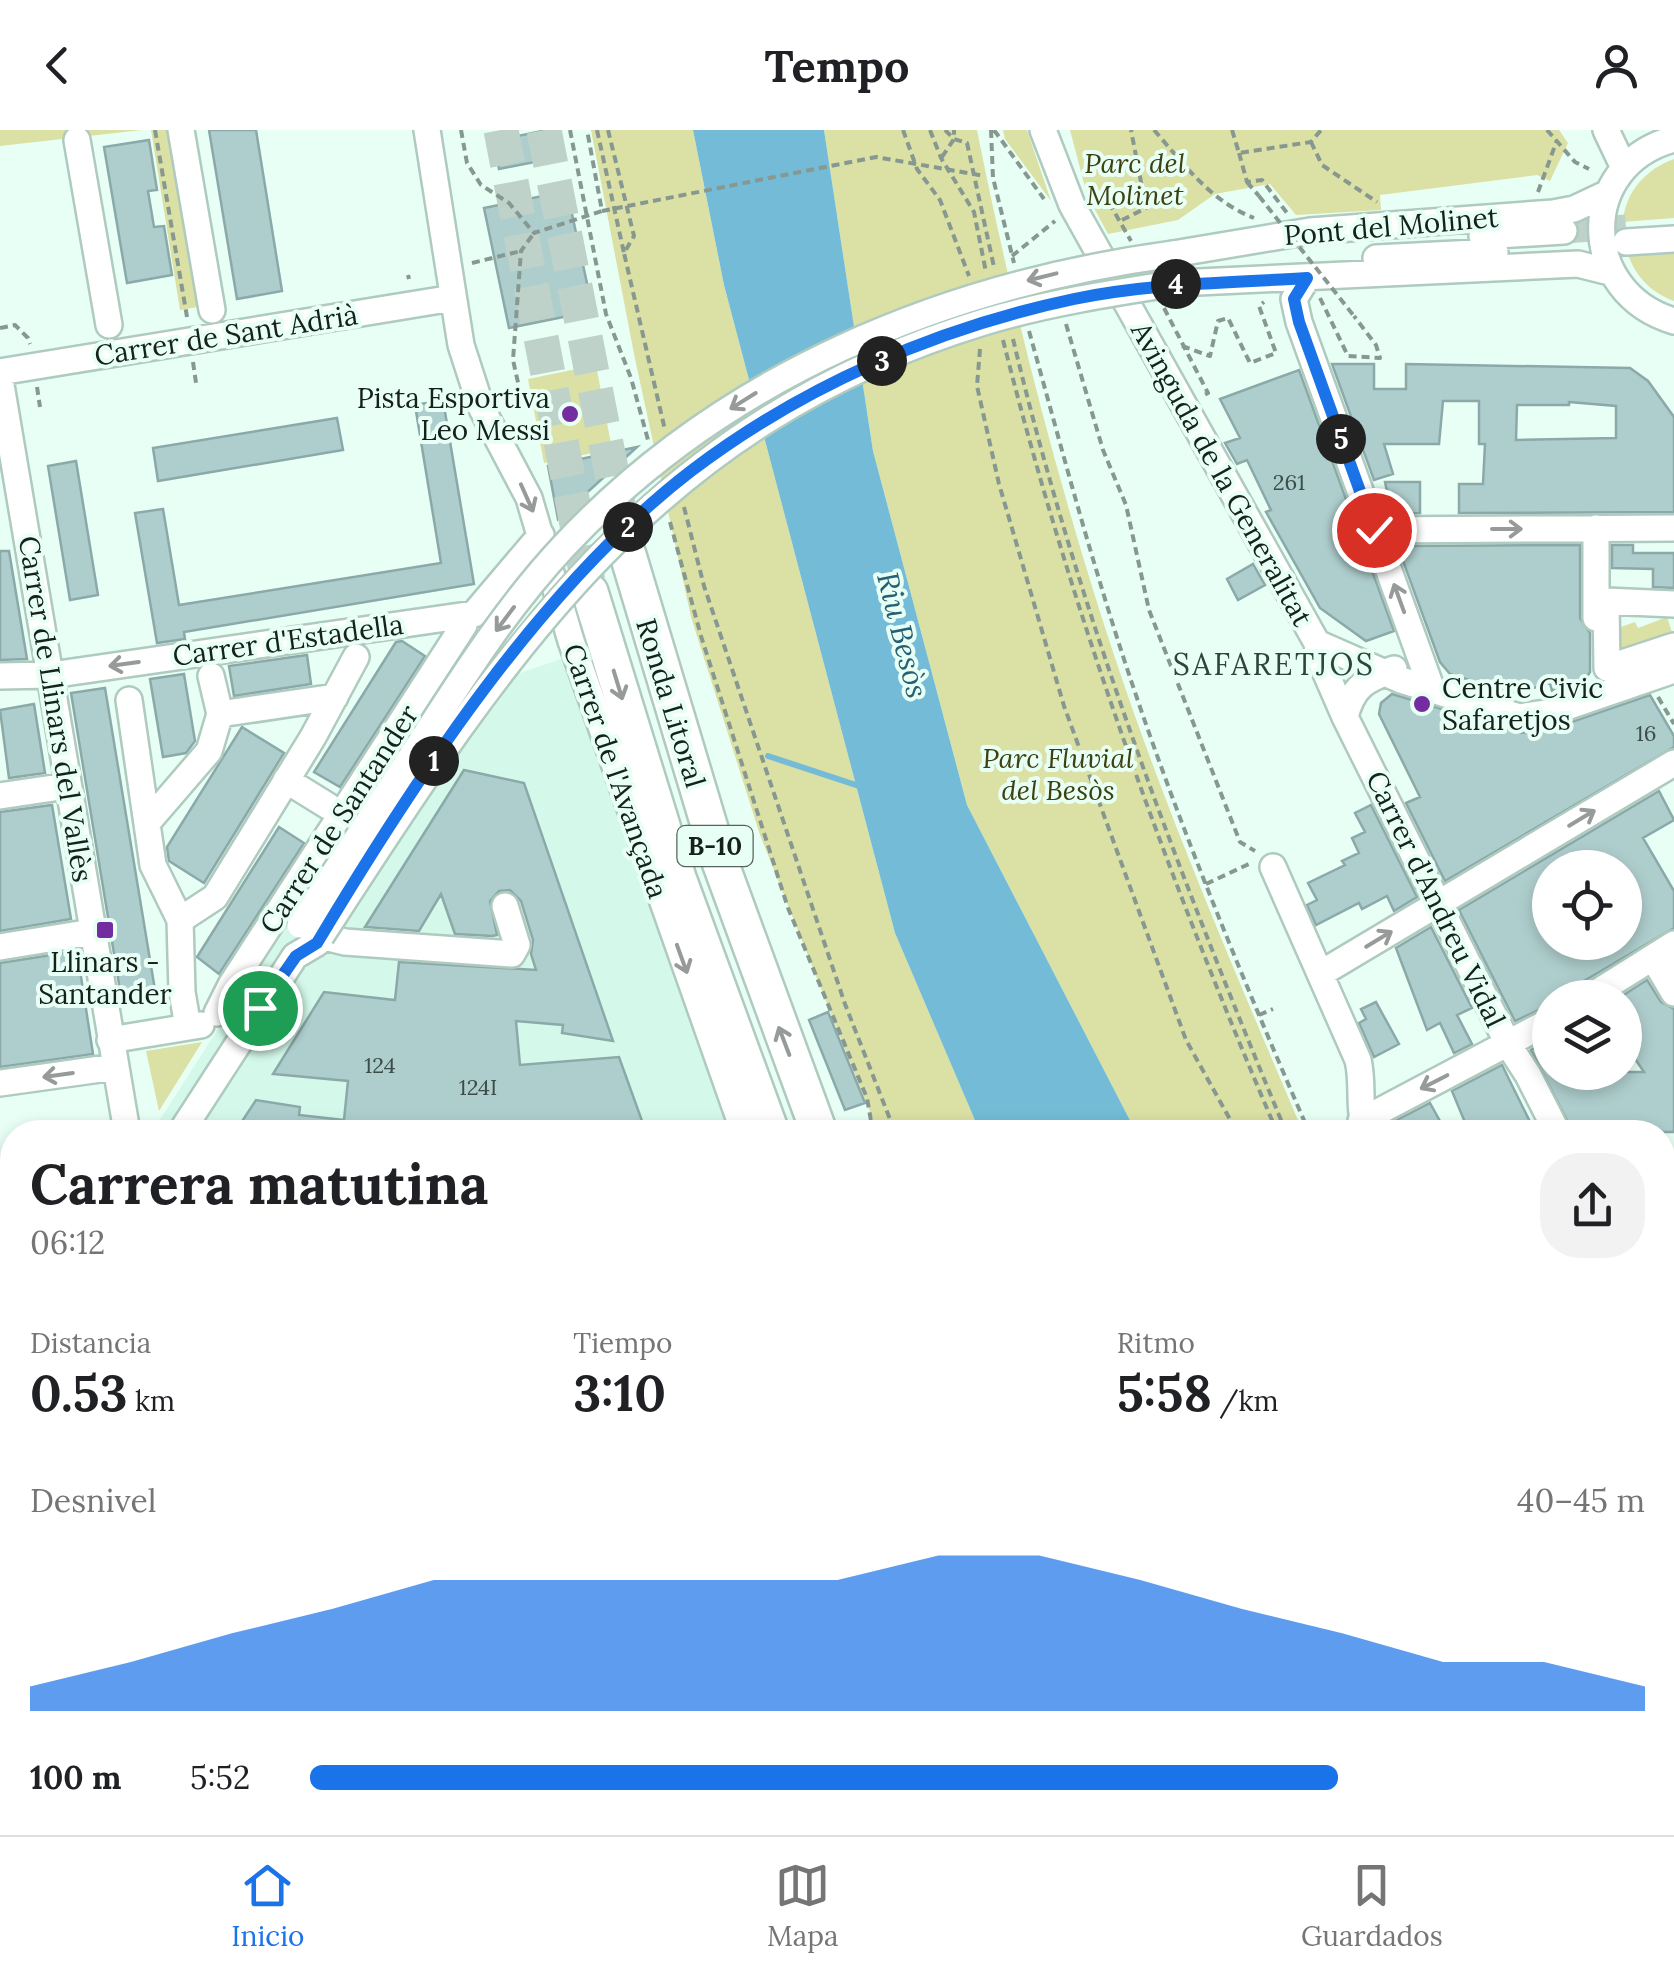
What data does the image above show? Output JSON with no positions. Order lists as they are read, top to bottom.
{
  "streets": {
    "highway": ["Ronda Litoral", "B-10"],
    "street": [
      "Pont del Molinet",
      "Carrer de Sant Adrià",
      "Avinguda de la Generalitat",
      "Carrer d'Estadella",
      "Carrer de Llinars del Vallès",
      "Carrer de l'Avançada",
      "Carrer de Santander",
      "Carrer d'Andreu Vidal"
    ]
  },
  "crossings": [
    ["Carrer de Sant Adrià", "Carrer de Llinars del Vallès"],
    ["Carrer de Sant Adrià", "Carrer de l'Avançada"],
    ["Avinguda de la Generalitat", "Carrer d'Andreu Vidal"],
    ["Carrer d'Estadella", "Carrer de Llinars del Vallès"],
    ["Carrer d'Estadella", "Carrer de l'Avançada"]
  ],
  "one_way": ["Carrer d'Estadella", "Carrer de l'Avançada"],
  "districts": ["SAFARETJOS"],
  "water": ["Riu Besòs"],
  "parks": ["Parc del Molinet", "Parc Fluvial del Besòs"],
  "places": {
    "other": ["Pista Esportiva Leo Messi", "Centre Civic Safaretjos"],
    "transit": ["Llinars - Santander"]
  },
  "house_numbers": [
    "261",
    "16",
    "124",
    "124I"
  ],
  "page": {
    "header": "Tempo",
    "pins": [
      "4",
      "3",
      "5",
      "2",
      "1"
    ],
    "heading": ["Carrera matutina", "06:12"],
    "stats": [
      ["Distancia", "0.53 km"],
      ["Tiempo", "3:10"],
      ["Ritmo", "5:58 /km"]
    ],
    "chart": ["Desnivel", "40–45 m"],
    "list": [
      {
        "name": "100 m",
        "note": "5:52"
      }
    ],
    "tabs": ["Inicio", "Mapa", "Guardados"]
  }
}
